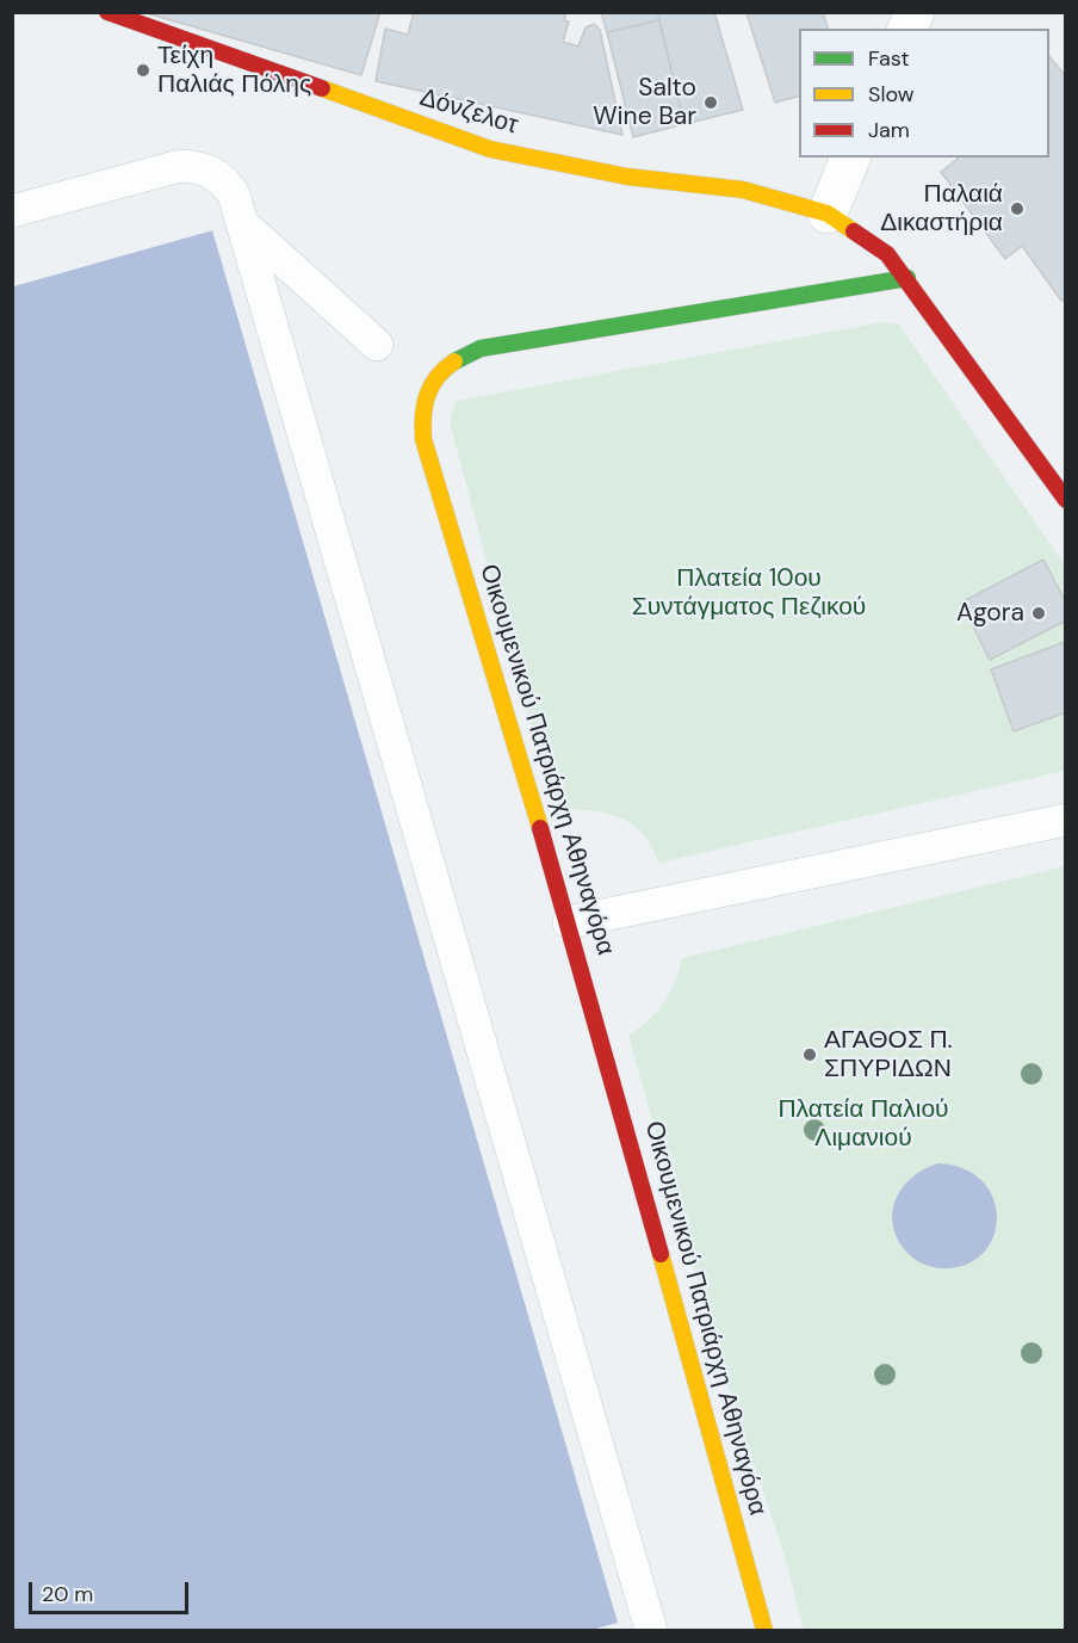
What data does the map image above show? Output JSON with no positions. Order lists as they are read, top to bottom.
{
  "streets": {
    "street": ["Δόνζελοτ", "Οικουμενικού Πατριάρχη Αθηναγόρα"]
  },
  "parks": ["Πλατεία 10ου Συντάγματος Πεζικού", "Πλατεία Παλιού Λιμανιού"],
  "places": [
    "Τείχη Παλιάς Πόλης",
    "Salto Wine Bar",
    "Παλαιά Δικαστήρια",
    "Agora",
    "ΑΓΑΘΟΣ Π. ΣΠΥΡΙΔΩΝ"
  ],
  "legend": ["Fast", "Slow", "Jam"],
  "scale_bar": "20 m"
}
